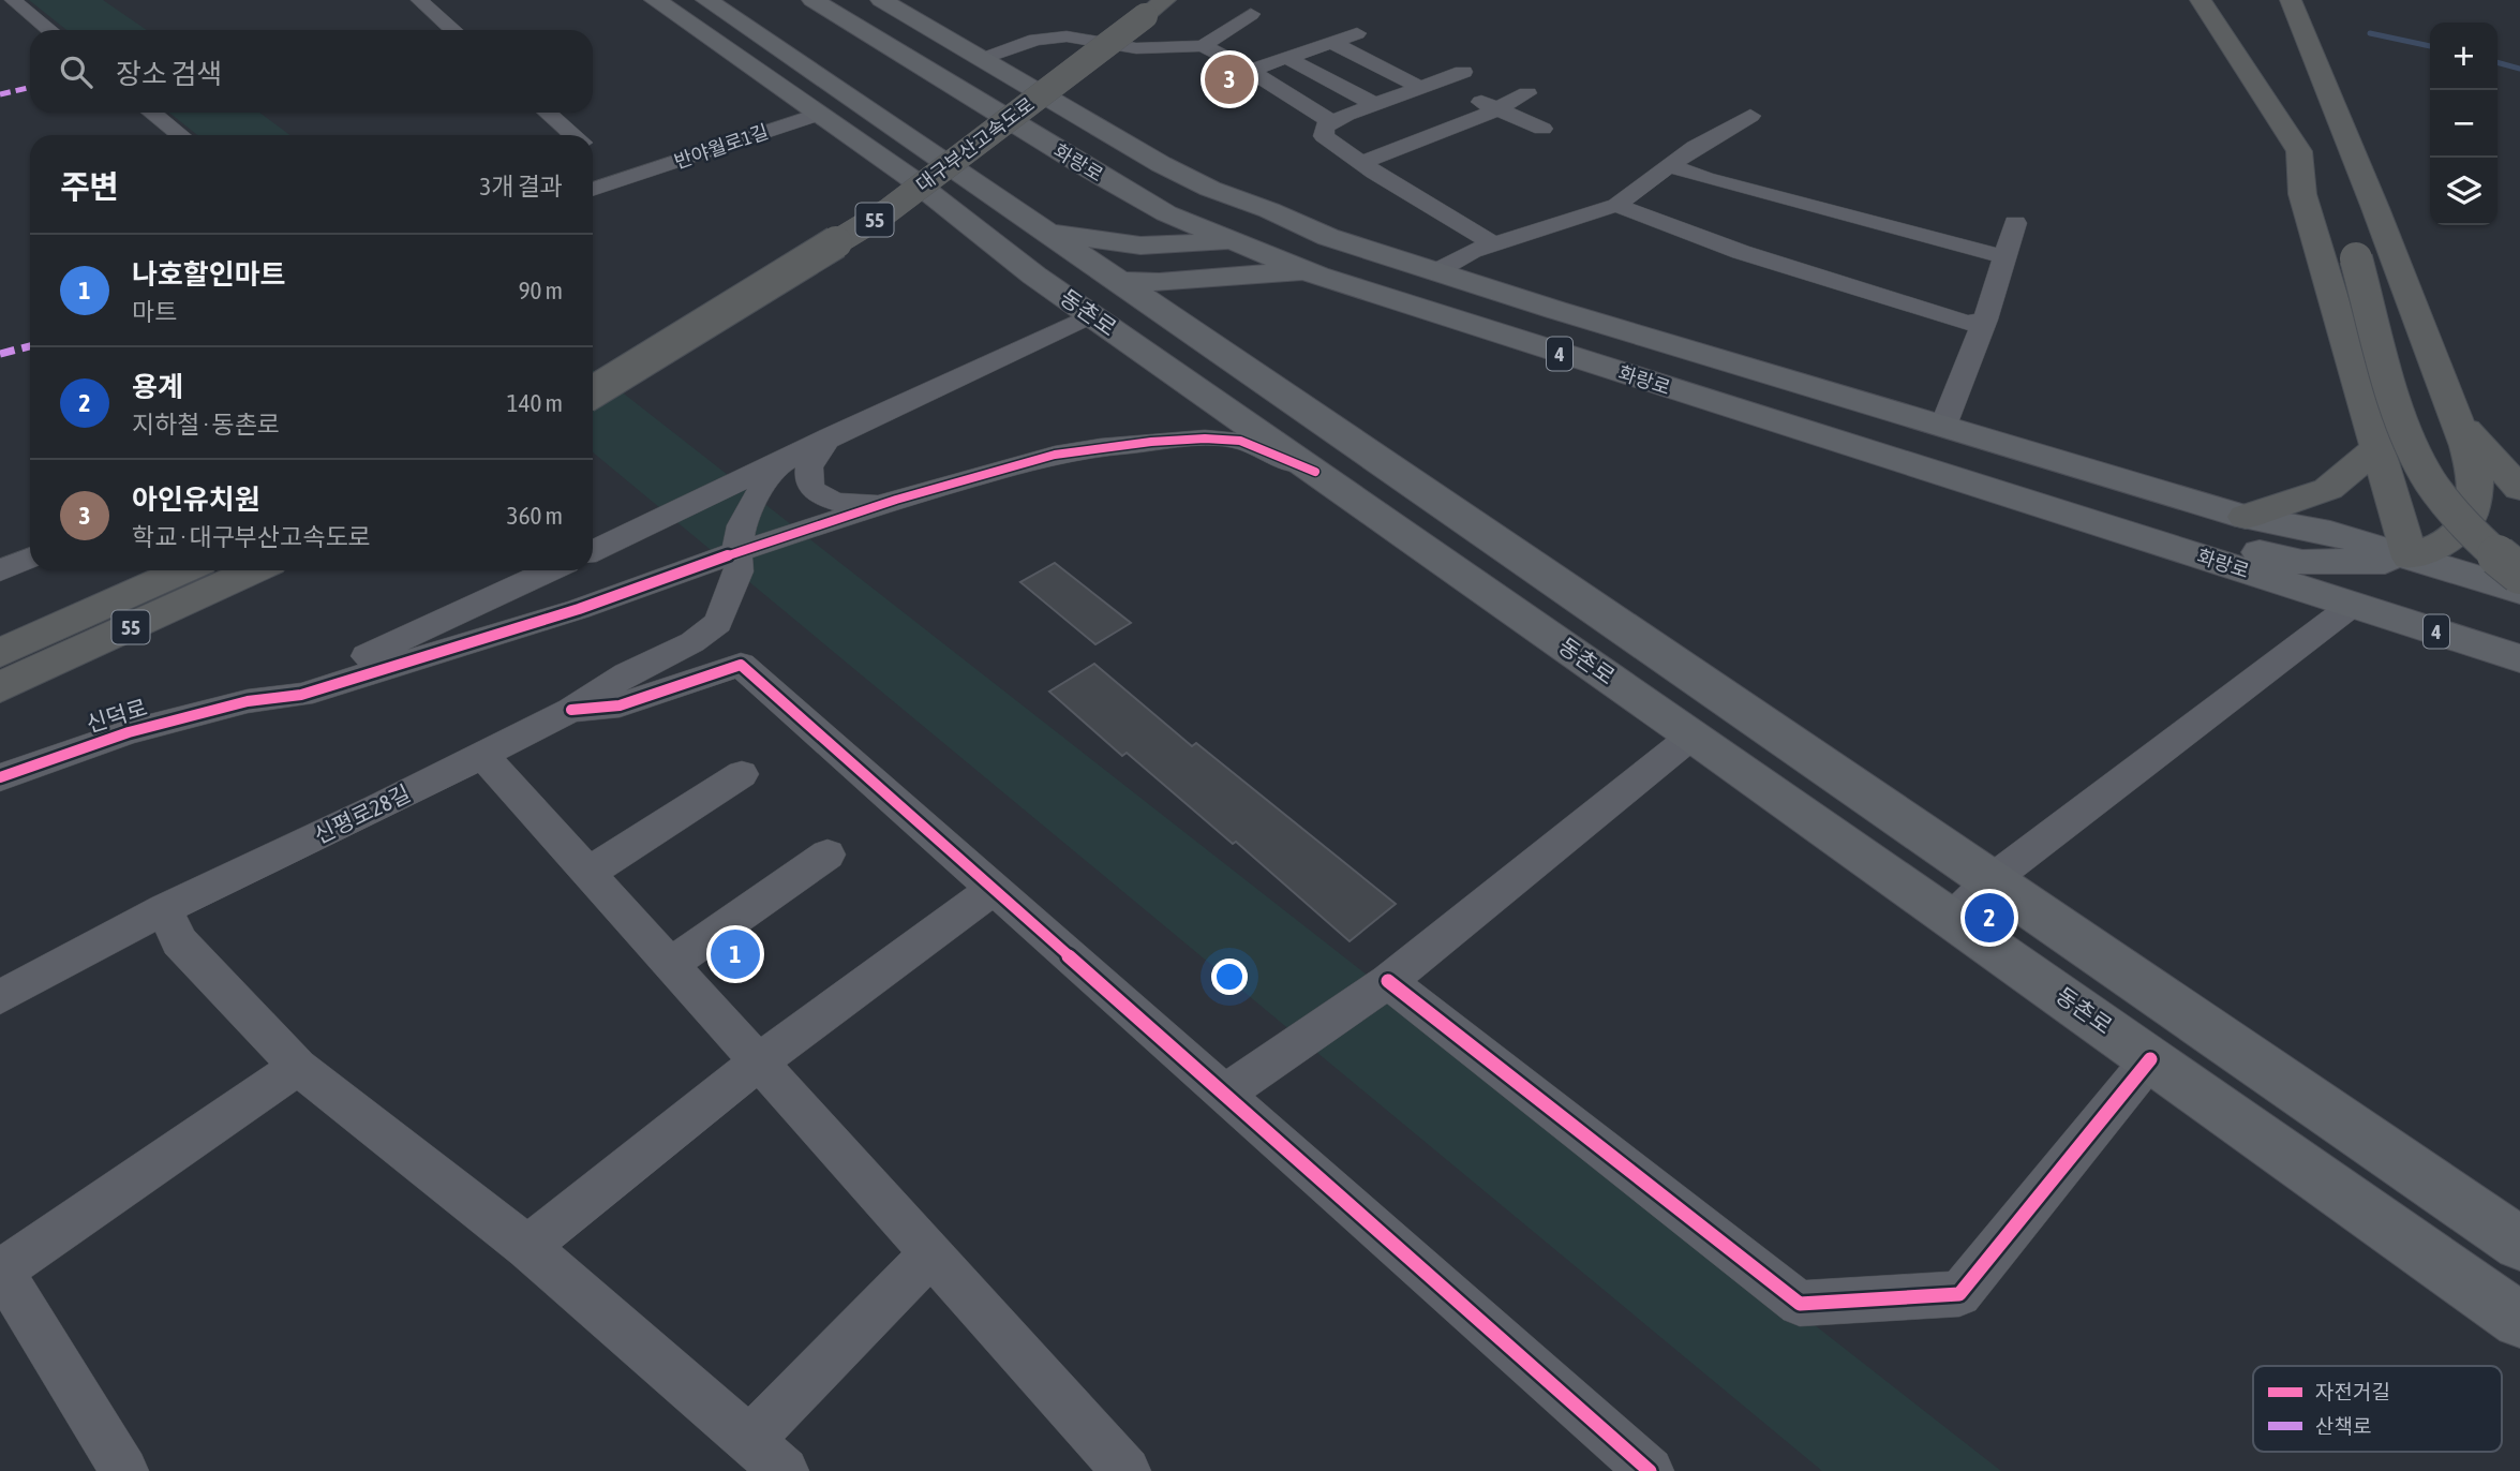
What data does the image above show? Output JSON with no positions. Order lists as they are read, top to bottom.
{
  "streets": {
    "highway": ["대구부산고속도로", "55"],
    "main road": ["화랑로", "동촌로", "4"],
    "street": ["반야월로1길", "신덕로", "신평로28길"]
  },
  "crossings": [
    ["반야월로1길", "동촌로"]
  ],
  "legend": ["자전거길", "산책로"],
  "page": {
    "map_buttons": ["+", "−"],
    "search": "장소 검색",
    "pins": ["3", "2", "1"],
    "heading": ["주변", "3개 결과"],
    "list": [
      {
        "mark": "1",
        "name": "나호할인마트",
        "note": "마트",
        "value": "90 m"
      },
      {
        "mark": "2",
        "name": "용계",
        "note": "지하철 · 동촌로",
        "value": "140 m"
      },
      {
        "mark": "3",
        "name": "아인유치원",
        "note": "학교 · 대구부산고속도로",
        "value": "360 m"
      }
    ]
  }
}
